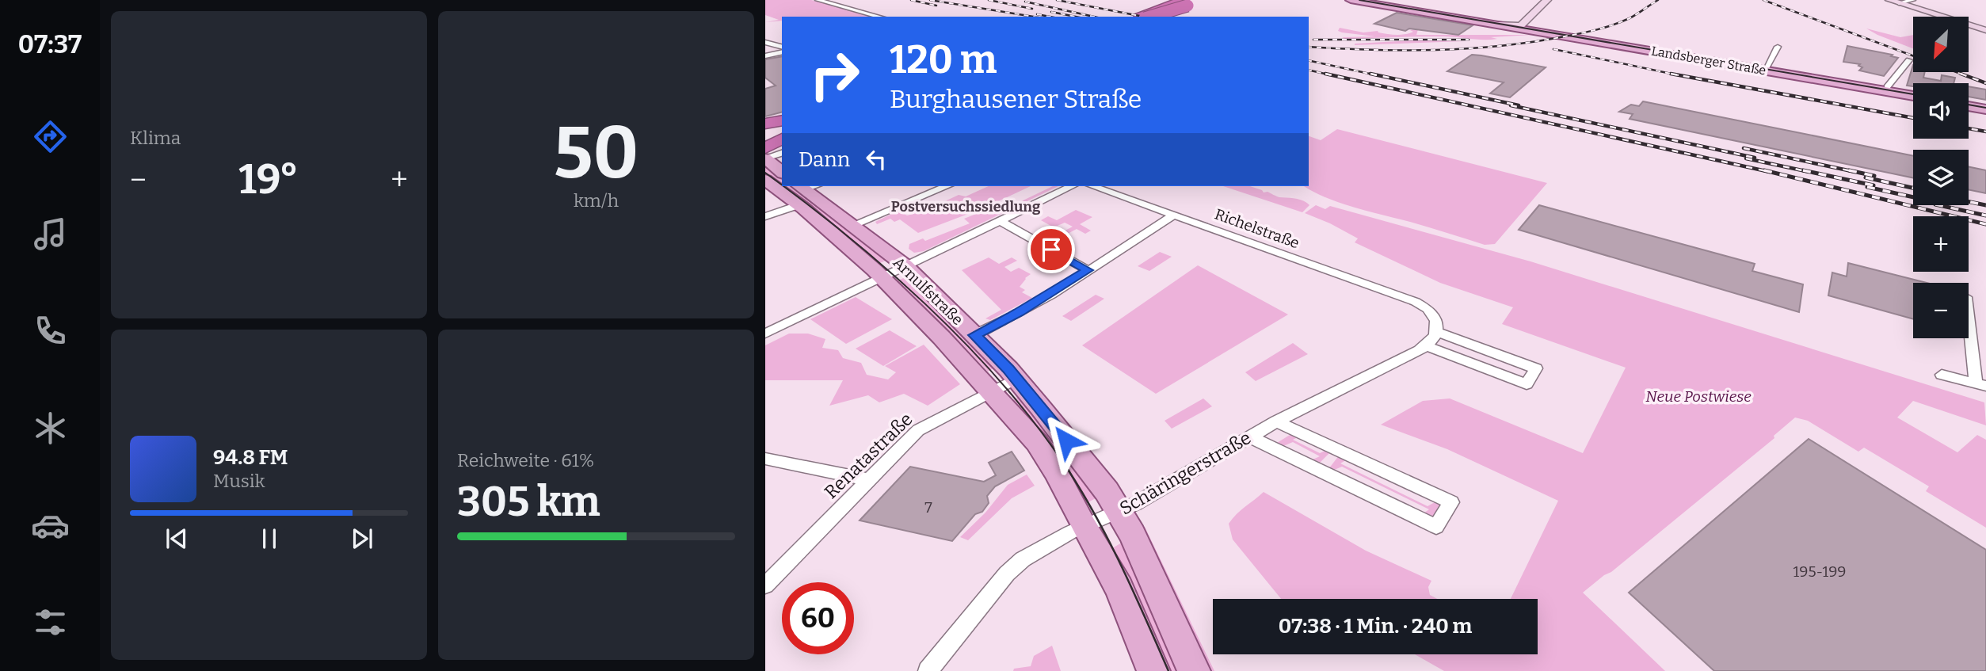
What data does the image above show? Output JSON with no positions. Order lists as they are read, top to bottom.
{
  "streets": {
    "main road": ["Landsberger Straße", "Arnulfstraße"],
    "street": ["Richelstraße", "Renatastraße", "Schäringerstraße"]
  },
  "crossings": [
    ["Richelstraße", "Schäringerstraße"],
    ["Arnulfstraße", "Renatastraße"],
    ["Arnulfstraße", "Schäringerstraße"]
  ],
  "districts": ["Postversuchssiedlung"],
  "parks": ["Neue Postwiese"],
  "house_numbers": ["7", "195-199"],
  "north": "bottom left",
  "page": {
    "tabs": "07:37",
    "tile": [
      "Klima",
      ["50", "km/h"],
      ["Reichweite · 61%", "305 km"]
    ],
    "map_buttons": ["+", "−"],
    "turn": ["120 m", "Burghausener Straße"],
    "then": "Dann",
    "heat": ["−", "19°", "+"],
    "song": ["94.8 FM", "Musik"],
    "limit": "60",
    "trip": "07:38 · 1 Min. · 240 m"
  }
}
